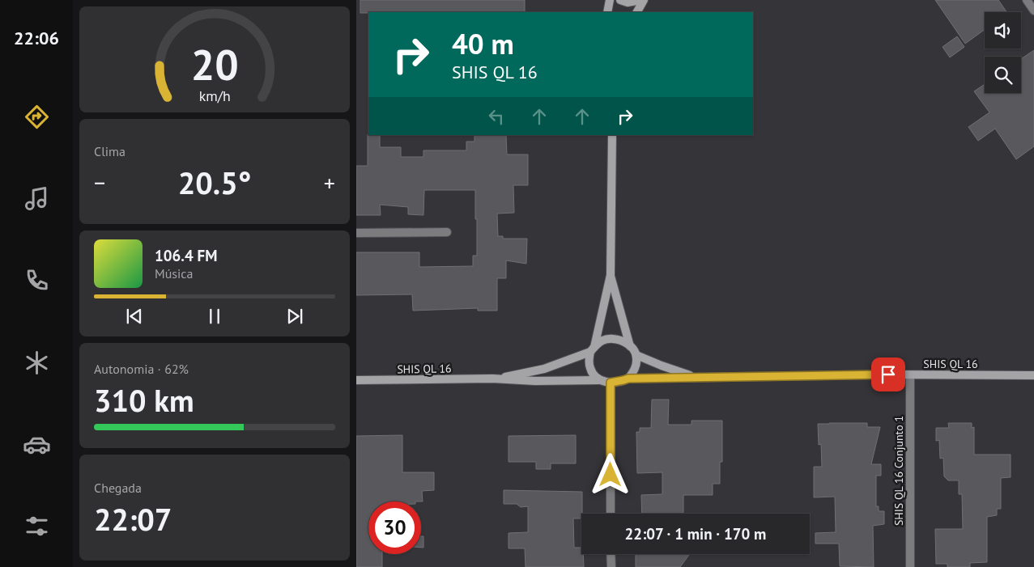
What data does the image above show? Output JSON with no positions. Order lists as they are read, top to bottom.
{
  "streets": {
    "street": ["SHIS QL 16", "SHIS QL 16 Conjunto 1"]
  },
  "crossings": [
    ["SHIS QL 16", "SHIS QL 16 Conjunto 1"]
  ],
  "page": {
    "tabs": "22:06",
    "turn": ["40 m", "SHIS QL 16"],
    "tile": [
      "Clima",
      ["Autonomia · 62%", "310 km"],
      ["Chegada", "22:07"]
    ],
    "heat": ["−", "20.5°", "+"],
    "song": ["106.4 FM", "Música"],
    "limit": "30",
    "trip": "22:07 · 1 min · 170 m",
    "gauge": ["20", "km/h"]
  }
}
